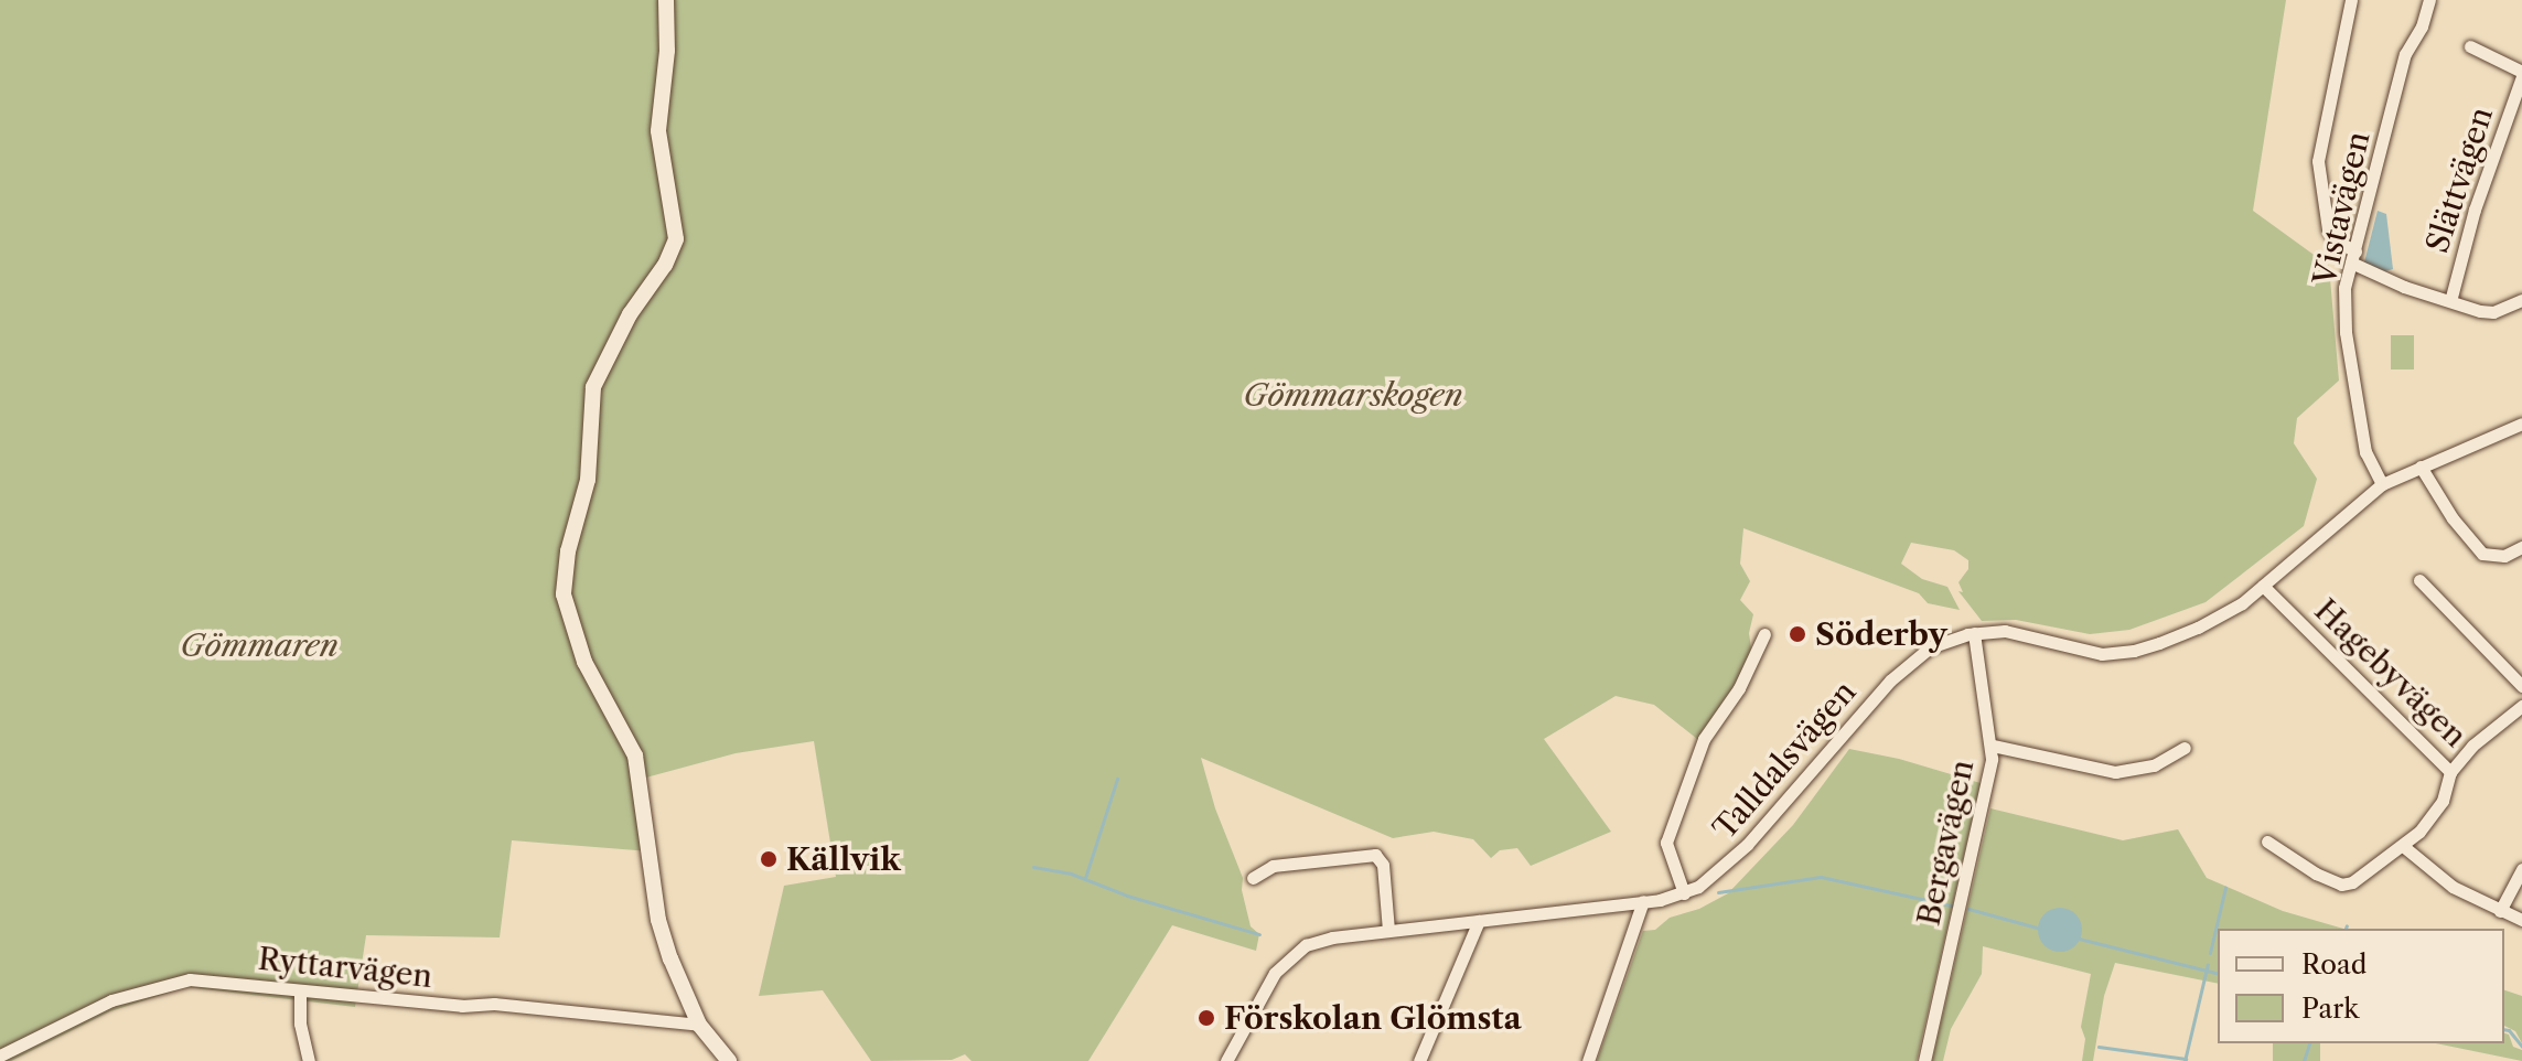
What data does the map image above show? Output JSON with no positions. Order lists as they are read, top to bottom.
{
  "streets": {
    "street": [
      "Slättvägen",
      "Vistavägen",
      "Hagebyvägen",
      "Talldalsvägen",
      "Bergavägen",
      "Ryttarvägen"
    ]
  },
  "crossings": [
    ["Vistavägen", "Talldalsvägen"],
    ["Hagebyvägen", "Talldalsvägen"],
    ["Talldalsvägen", "Bergavägen"]
  ],
  "parks": ["Gömmarskogen", "Gömmaren"],
  "places": ["Söderby", "Källvik", "Förskolan Glömsta"],
  "legend": ["Road", "Park"]
}
